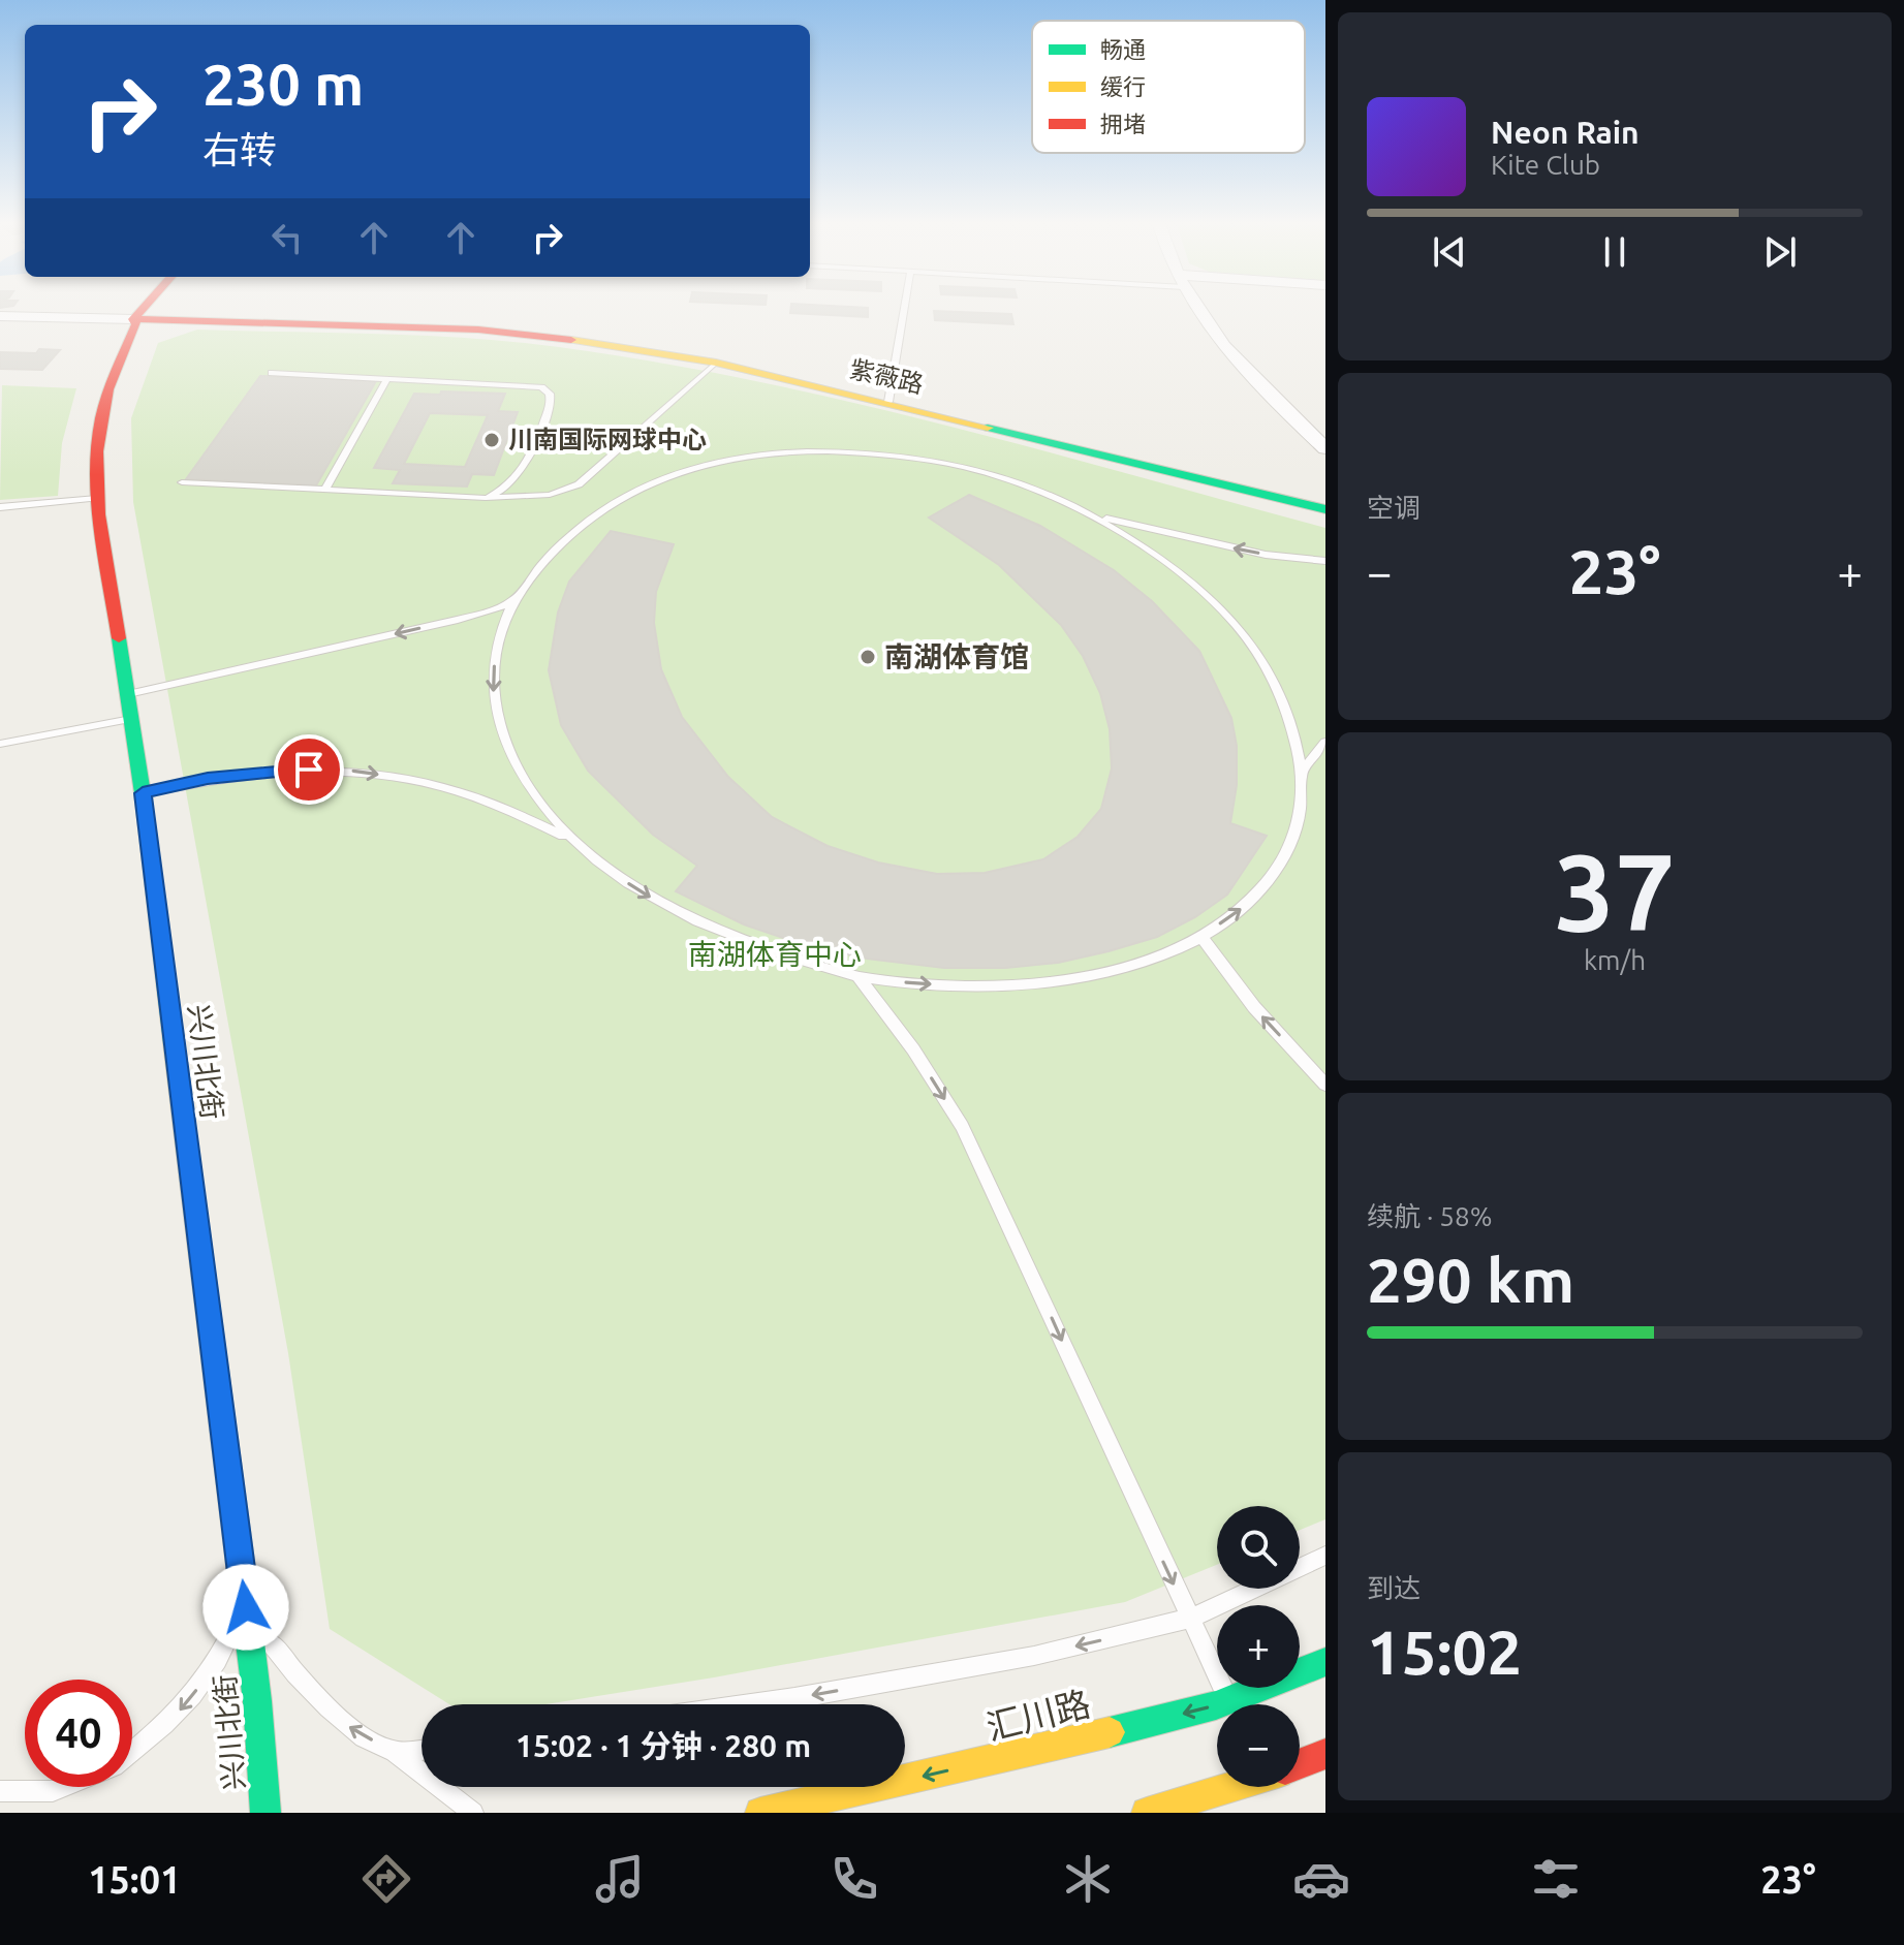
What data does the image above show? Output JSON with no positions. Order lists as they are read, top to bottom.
{
  "streets": {
    "street": ["紫薇路", "兴川北街", "汇川路"]
  },
  "crossings": [
    ["紫薇路", "兴川北街"]
  ],
  "one_way": ["汇川路"],
  "parks": ["南湖体育中心"],
  "places": ["川南国际网球中心", "南湖体育馆"],
  "legend": ["畅通", "缓行", "拥堵"],
  "page": {
    "turn": ["230 m", "右转"],
    "song": ["Neon Rain", "Kite Club"],
    "tile": [
      "空调",
      ["37", "km/h"],
      ["续航 · 58%", "290 km"],
      ["到达", "15:02"]
    ],
    "heat": ["−", "23°", "+"],
    "map_buttons": ["+", "−"],
    "limit": "40",
    "trip": "15:02 · 1 分钟 · 280 m",
    "tabs": ["15:01", "23°"]
  }
}
